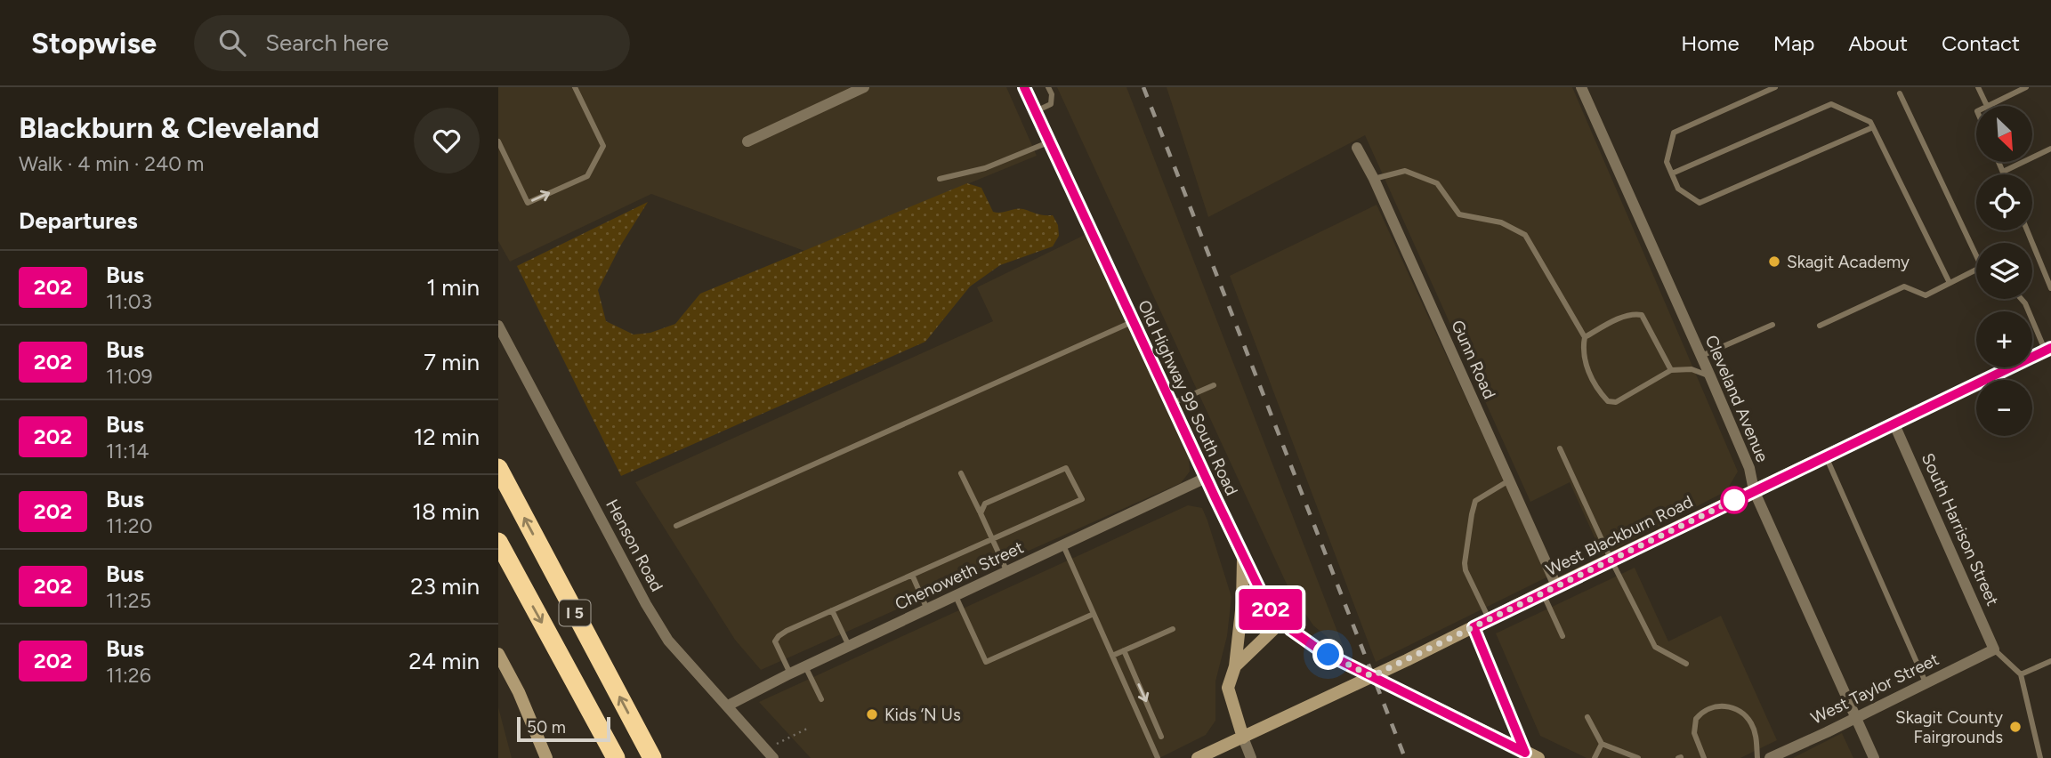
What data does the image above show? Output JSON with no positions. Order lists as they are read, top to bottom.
{
  "streets": {
    "highway": ["I 5"],
    "street": [
      "Gunn Road",
      "Old Highway 99 South Road",
      "Cleveland Avenue",
      "South Harrison Street",
      "West Blackburn Road",
      "Henson Road",
      "Chenoweth Street",
      "West Taylor Street"
    ]
  },
  "crossings": [
    ["Gunn Road", "West Blackburn Road"],
    ["Old Highway 99 South Road", "West Blackburn Road"],
    ["Old Highway 99 South Road", "Chenoweth Street"],
    ["Cleveland Avenue", "West Blackburn Road"],
    ["Cleveland Avenue", "West Taylor Street"],
    ["South Harrison Street", "West Blackburn Road"],
    ["South Harrison Street", "West Taylor Street"],
    ["Henson Road", "Chenoweth Street"]
  ],
  "places": ["Skagit Academy", "Kids ‘N Us", "Skagit County Fairgrounds"],
  "lines": ["bus line 202"],
  "scale_bar": "50 m",
  "north": "bottom right",
  "page": {
    "header": "Stopwise",
    "search": "Search here",
    "nav": [
      "Home",
      "Map",
      "About",
      "Contact"
    ],
    "heading": [
      ["Blackburn & Cleveland", "Walk · 4 min · 240 m"],
      "Departures"
    ],
    "on_map": "202",
    "map_buttons": ["+", "−"],
    "list": [
      {
        "mark": "202",
        "name": "Bus",
        "note": "11:03",
        "value": "1 min"
      },
      {
        "mark": "202",
        "name": "Bus",
        "note": "11:09",
        "value": "7 min"
      },
      {
        "mark": "202",
        "name": "Bus",
        "note": "11:14",
        "value": "12 min"
      },
      {
        "mark": "202",
        "name": "Bus",
        "note": "11:20",
        "value": "18 min"
      },
      {
        "mark": "202",
        "name": "Bus",
        "note": "11:25",
        "value": "23 min"
      },
      {
        "mark": "202",
        "name": "Bus",
        "note": "11:26",
        "value": "24 min"
      }
    ],
    "scale": "50 m"
  }
}
